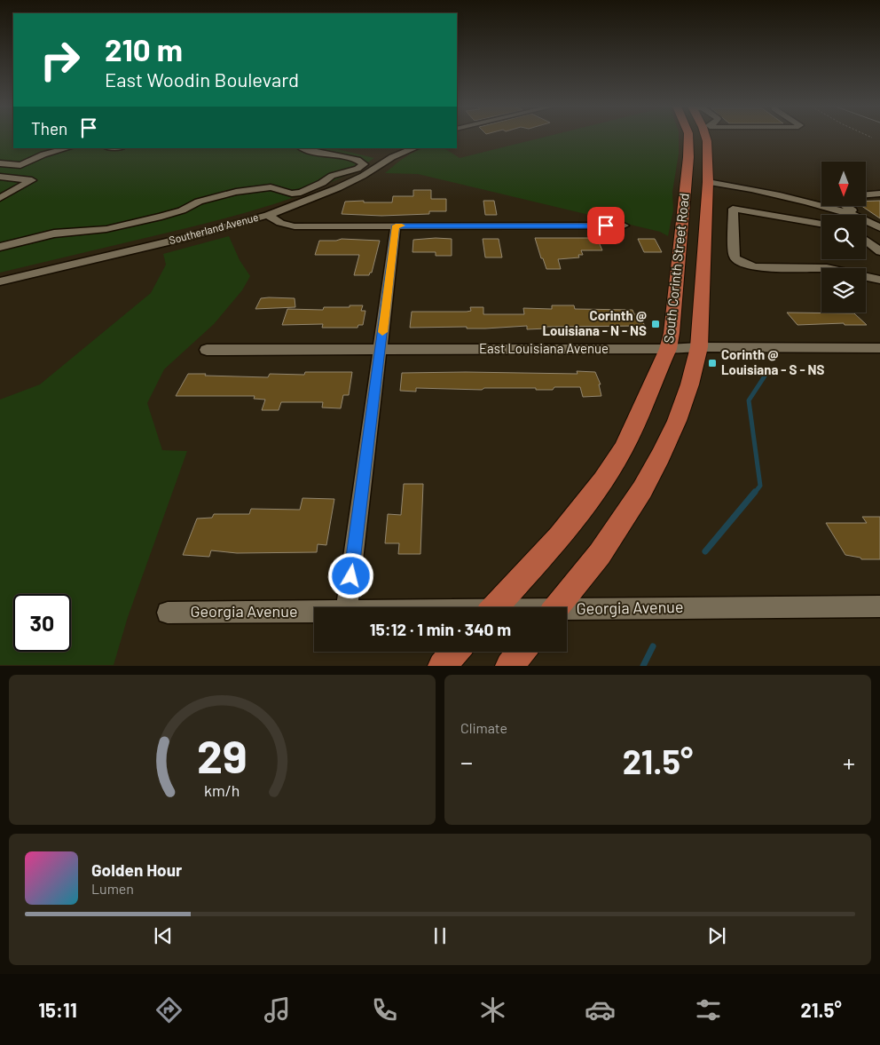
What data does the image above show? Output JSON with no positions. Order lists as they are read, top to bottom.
{
  "streets": {
    "main road": ["South Corinth Street Road"],
    "street": ["Southerland Avenue", "East Louisiana Avenue", "Georgia Avenue"]
  },
  "crossings": [
    ["South Corinth Street Road", "East Louisiana Avenue"]
  ],
  "places": {
    "transit": ["Corinth @ Louisiana - N - NS", "Corinth @ Louisiana - S - NS"]
  },
  "north": "bottom",
  "page": {
    "turn": ["210 m", "East Woodin Boulevard"],
    "then": "Then",
    "limit": "30",
    "trip": "15:12 · 1 min · 340 m",
    "tile": "Climate",
    "heat": ["−", "21.5°", "+"],
    "song": ["Golden Hour", "Lumen"],
    "tabs": ["15:11", "21.5°"],
    "gauge": ["29", "km/h"]
  }
}
